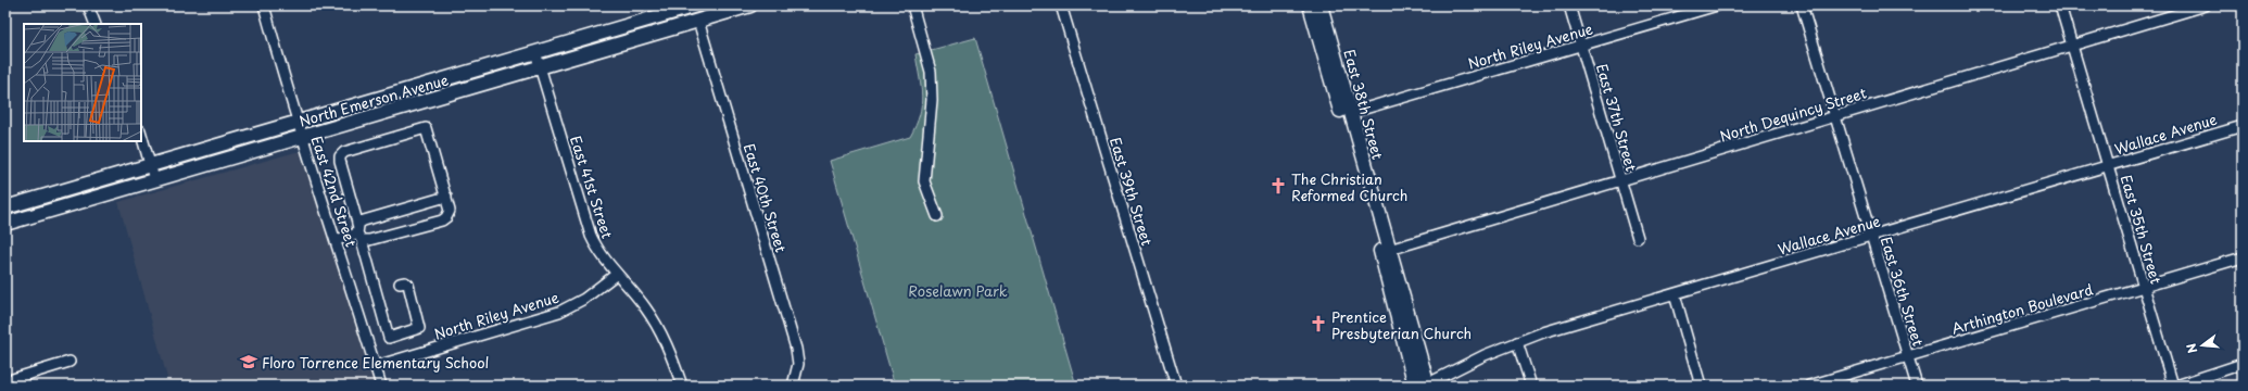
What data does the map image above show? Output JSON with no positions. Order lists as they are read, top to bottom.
{
  "streets": {
    "main road": ["North Emerson Avenue", "East 38th Street"],
    "street": [
      "North Riley Avenue",
      "North Dequincy Street",
      "East 37th Street",
      "Wallace Avenue",
      "East 41st Street",
      "East 42nd Street",
      "East 39th Street",
      "East 40th Street",
      "East 35th Street",
      "East 36th Street",
      "Arthington Boulevard"
    ]
  },
  "crossings": [
    ["North Riley Avenue", "East 38th Street"],
    ["North Riley Avenue", "East 37th Street"],
    ["North Riley Avenue", "East 41st Street"],
    ["North Riley Avenue", "East 42nd Street"],
    ["North Emerson Avenue", "East 41st Street"],
    ["North Emerson Avenue", "East 42nd Street"],
    ["North Emerson Avenue", "East 40th Street"],
    ["East 38th Street", "North Dequincy Street"],
    ["East 38th Street", "Wallace Avenue"],
    ["North Dequincy Street", "East 37th Street"],
    ["North Dequincy Street", "East 35th Street"],
    ["North Dequincy Street", "East 36th Street"],
    ["Wallace Avenue", "East 35th Street"],
    ["Wallace Avenue", "East 36th Street"],
    ["East 35th Street", "Arthington Boulevard"],
    ["East 36th Street", "Arthington Boulevard"]
  ],
  "parks": ["Roselawn Park"],
  "places": {
    "church": ["The Christian Reformed Church", "Prentice Presbyterian Church"],
    "school or university": ["Floro Torrence Elementary School"]
  },
  "north": "left"
}
